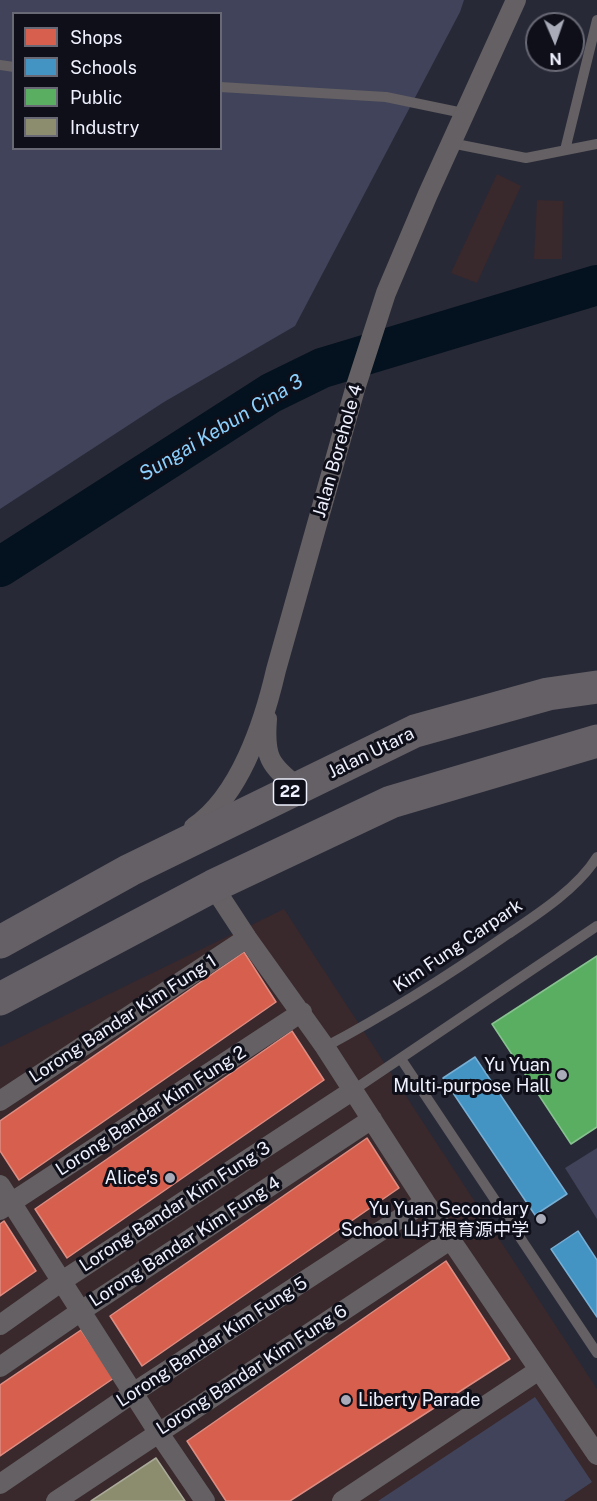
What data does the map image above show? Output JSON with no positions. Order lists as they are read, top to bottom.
{
  "streets": {
    "highway": ["Jalan Utara", "22"],
    "street": [
      "Jalan Borehole 4",
      "Lorong Bandar Kim Fung 1",
      "Lorong Bandar Kim Fung 2",
      "Lorong Bandar Kim Fung 3",
      "Lorong Bandar Kim Fung 4",
      "Lorong Bandar Kim Fung 5",
      "Lorong Bandar Kim Fung 6"
    ],
    "lane": ["Kim Fung Carpark"]
  },
  "crossings": [
    ["Jalan Borehole 4", "Jalan Utara"]
  ],
  "water": ["Sungai Kebun Cina 3"],
  "places": [
    "Yu Yuan Multi-purpose Hall",
    "Alice's",
    "Yu Yuan Secondary School 山打根育源中学",
    "Liberty Parade"
  ],
  "legend": [
    "Shops",
    "Schools",
    "Public",
    "Industry"
  ],
  "north": "bottom"
}
